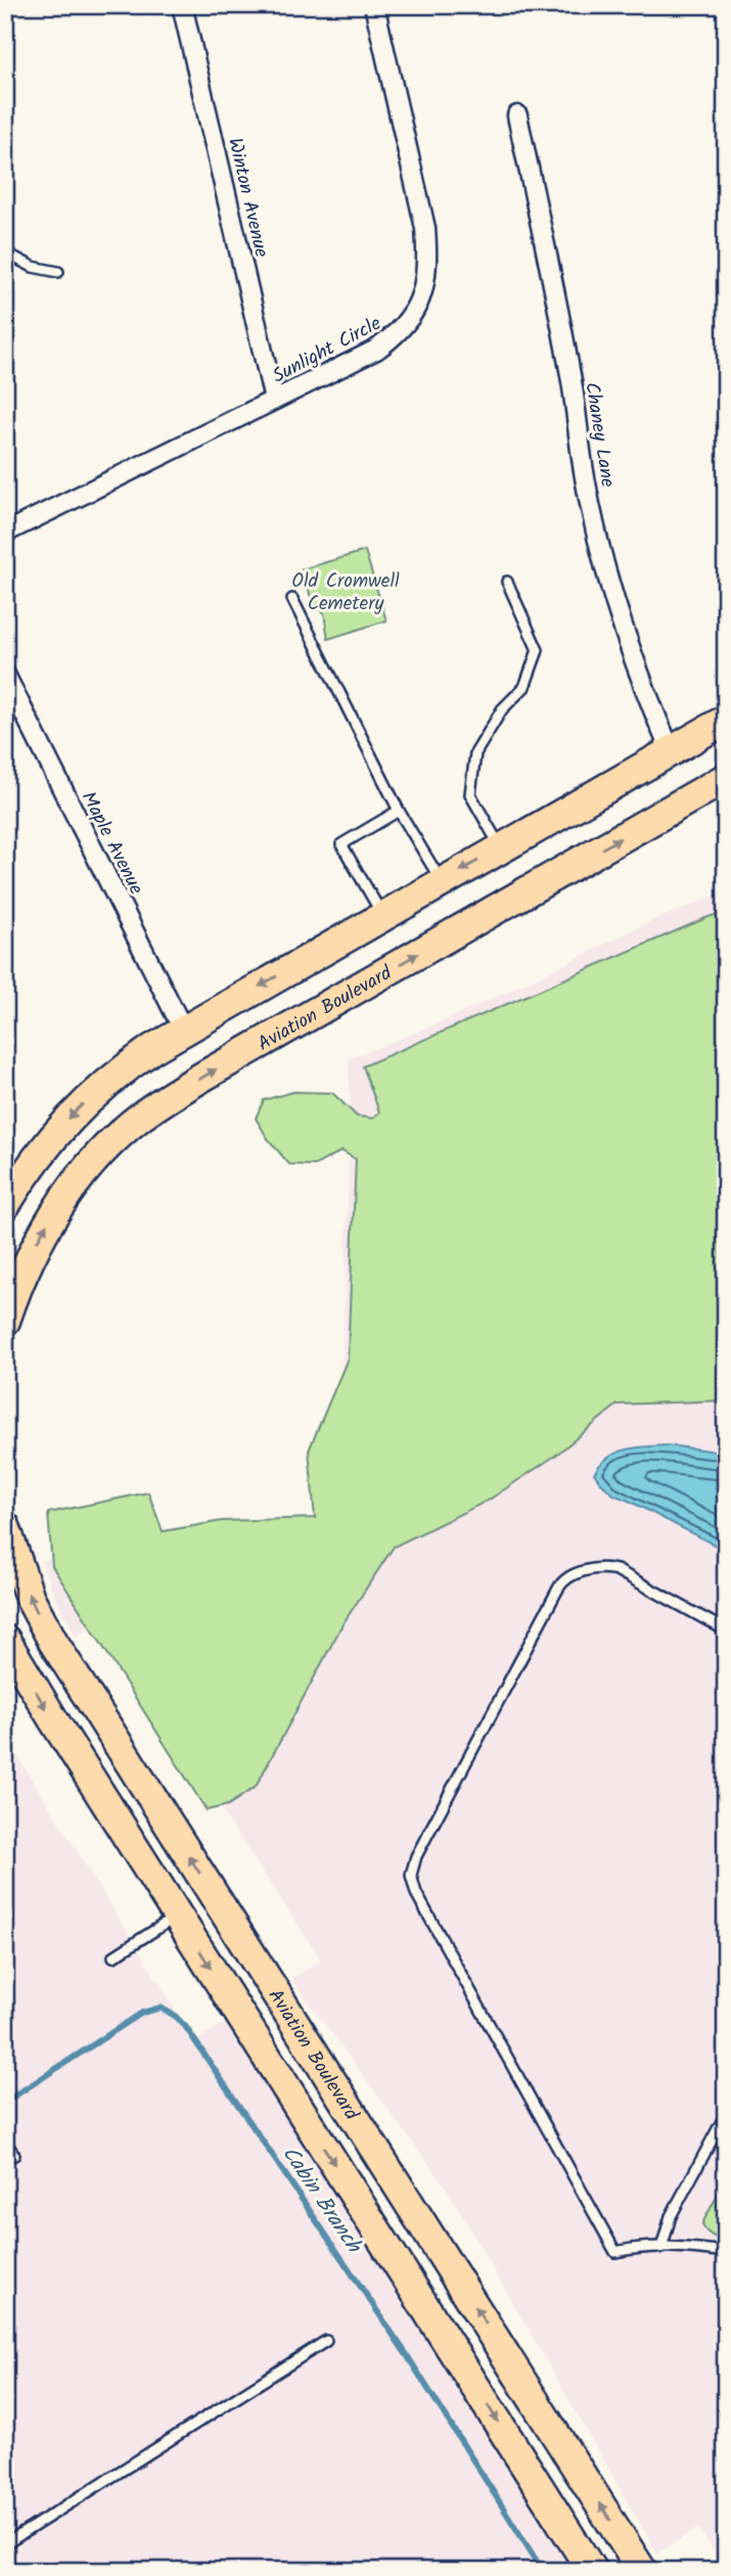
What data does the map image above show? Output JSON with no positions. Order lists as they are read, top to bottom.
{
  "streets": {
    "main road": ["Aviation Boulevard"],
    "street": [
      "Winton Avenue",
      "Sunlight Circle",
      "Chaney Lane",
      "Maple Avenue"
    ]
  },
  "crossings": [
    ["Winton Avenue", "Sunlight Circle"]
  ],
  "water": ["Cabin Branch"],
  "parks": ["Old Cromwell Cemetery"]
}
